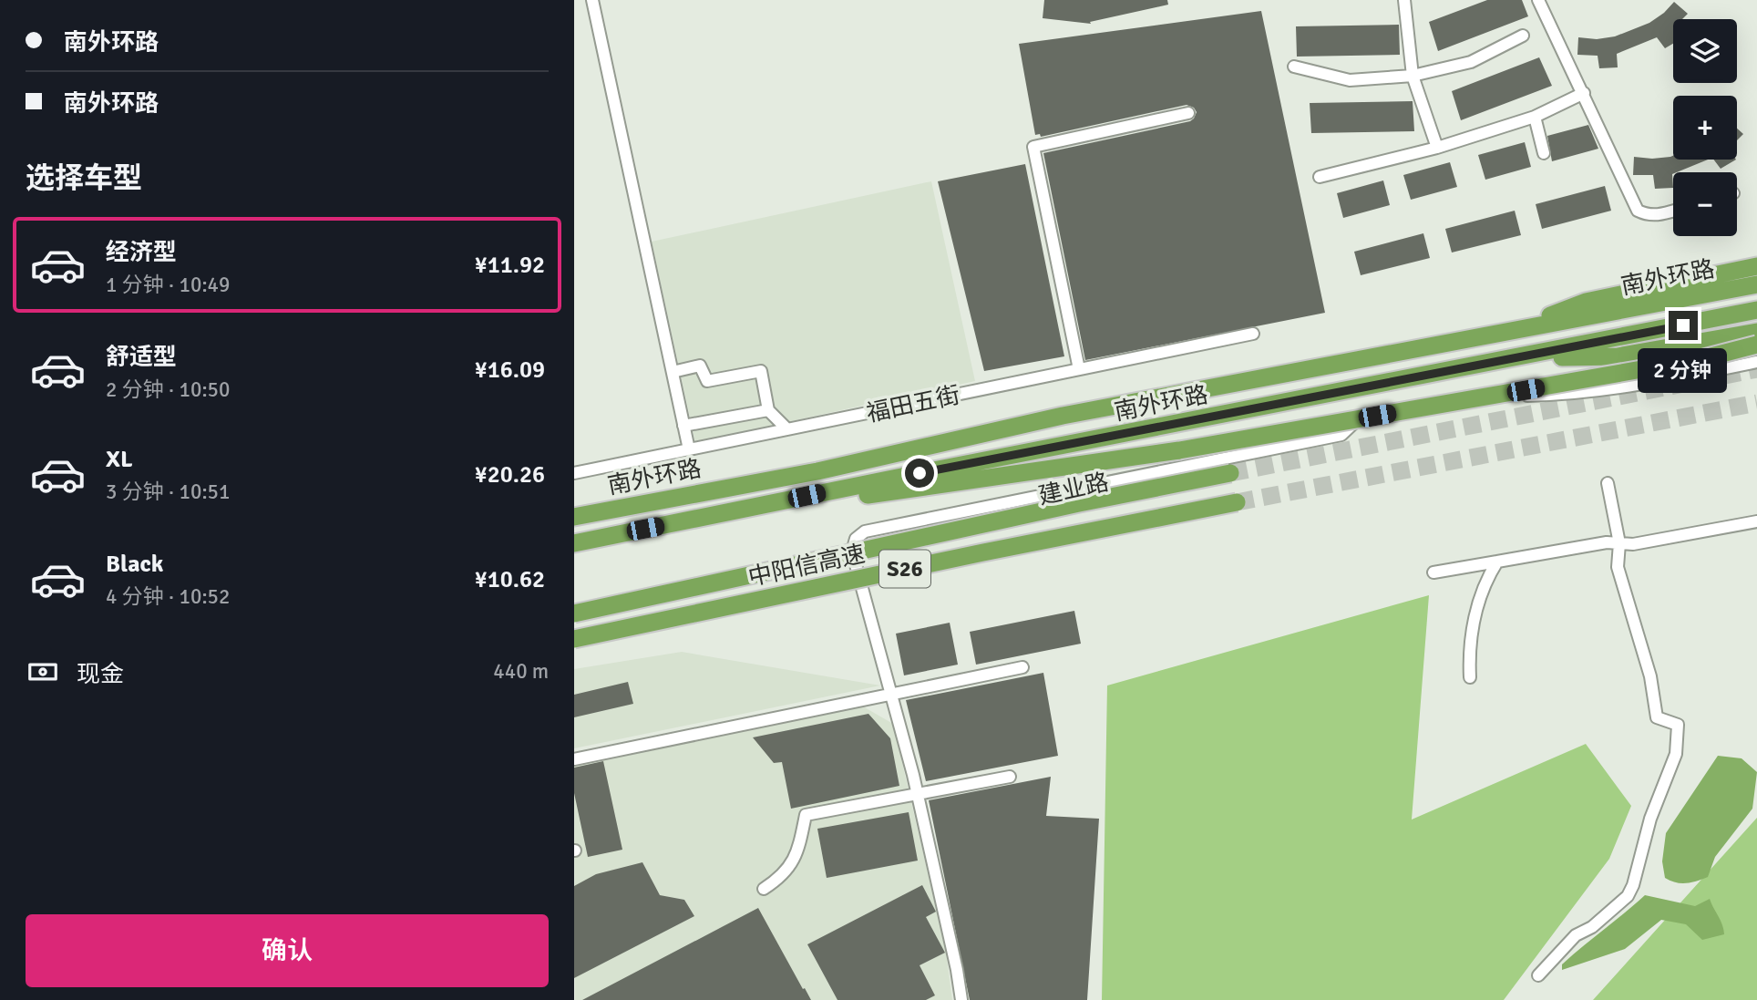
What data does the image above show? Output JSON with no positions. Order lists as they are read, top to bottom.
{
  "streets": {
    "highway": ["南外环路", "中阳信高速", "S26"],
    "street": ["福田五街", "建业路"]
  },
  "page": {
    "banner": ["南外环路", "南外环路"],
    "map_buttons": ["+", "−"],
    "heading": "选择车型",
    "list": [
      {
        "name": "经济型",
        "note": "1 分钟 · 10:49",
        "value": "¥11.92"
      },
      {
        "name": "舒适型",
        "note": "2 分钟 · 10:50",
        "value": "¥16.09"
      },
      {
        "name": "XL",
        "note": "3 分钟 · 10:51",
        "value": "¥20.26"
      },
      {
        "name": "Black",
        "note": "4 分钟 · 10:52",
        "value": "¥10.62"
      }
    ],
    "bubble": "2 分钟",
    "pay": ["现金", "440 m"],
    "buttons": "确认"
  }
}
